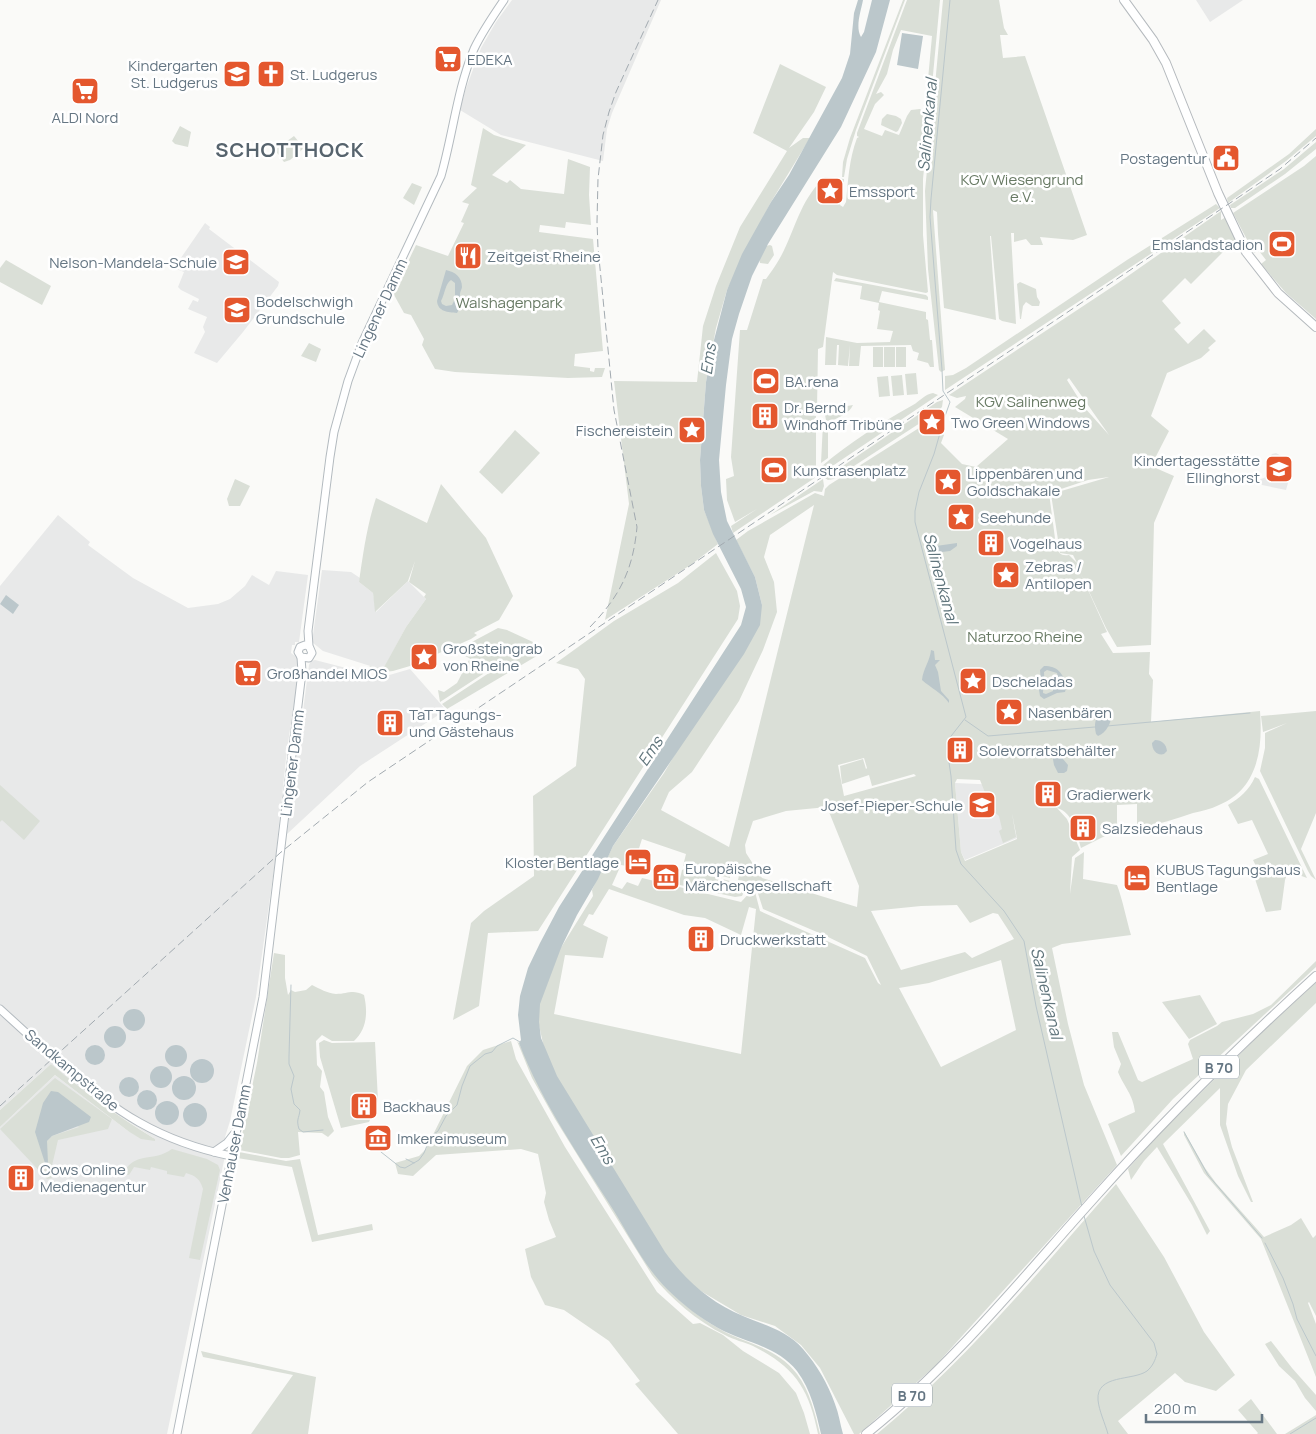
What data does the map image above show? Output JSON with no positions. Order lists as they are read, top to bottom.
{
  "streets": {
    "main road": [
      "Lingener Damm",
      "B 70",
      "Sandkampstraße",
      "Venhauser Damm"
    ]
  },
  "crossings": [
    ["Lingener Damm", "Venhauser Damm"],
    ["Sandkampstraße", "Venhauser Damm"]
  ],
  "districts": ["SCHOTTHOCK"],
  "water": ["Salinenkanal", "Ems"],
  "parks": [
    "KGV Wiesengrund e.V.",
    "Walshagenpark",
    "KGV Salinenweg",
    "Naturzoo Rheine"
  ],
  "places": {
    "supermarket": ["EDEKA", "ALDI Nord", "Großhandel MIOS"],
    "school or university": [
      "Kindergarten St. Ludgerus",
      "Nelson-Mandela-Schule",
      "Bodelschwigh Grundschule",
      "Kindertagesstätte Ellinghorst",
      "Josef-Pieper-Schule"
    ],
    "church": ["St. Ludgerus"],
    "public building": ["Postagentur"],
    "place": [
      "Emssport",
      "Two Green Windows",
      "Fischereistein",
      "Lippenbären und Goldschakale",
      "Seehunde",
      "Zebras / Antilopen",
      "Großsteingrab von Rheine",
      "Dscheladas",
      "Nasenbären"
    ],
    "sports": ["Emslandstadion", "BA.rena", "Kunstrasenplatz"],
    "restaurant": ["Zeitgeist Rheine"],
    "building": [
      "Dr. Bernd Windhoff Tribüne",
      "Vogelhaus",
      "TaT Tagungs- und Gästehaus",
      "Solevorratsbehälter",
      "Gradierwerk",
      "Salzsiedehaus",
      "Druckwerkstatt",
      "Backhaus",
      "Cows Online Medienagentur"
    ],
    "hotel": ["Kloster Bentlage", "KUBUS Tagungshaus Bentlage"],
    "museum": ["Europäische Märchengesellschaft", "Imkereimuseum"]
  },
  "scale_bar": "200 m"
}
